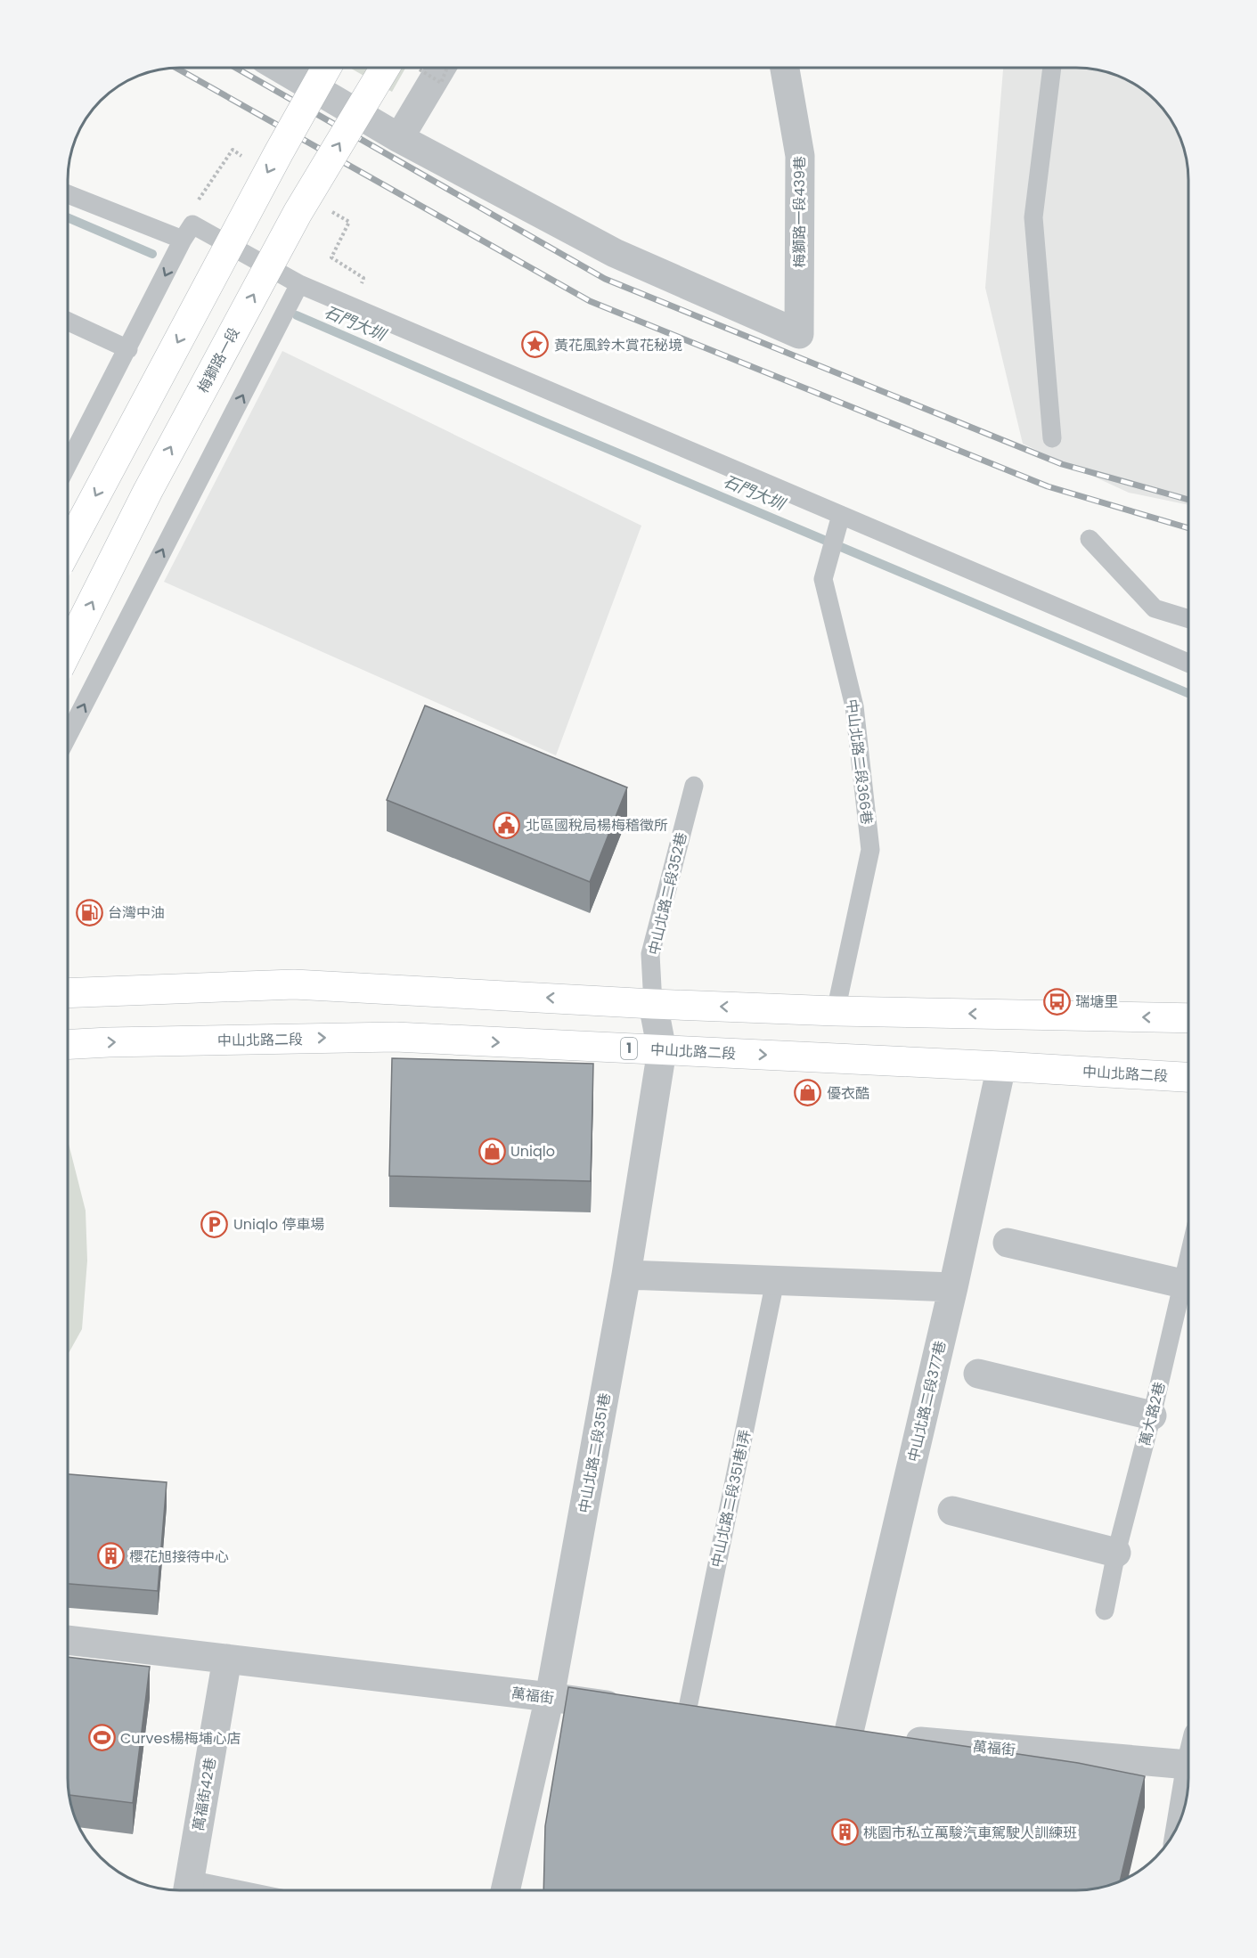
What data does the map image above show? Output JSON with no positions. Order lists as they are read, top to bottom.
{
  "streets": {
    "main road": ["梅獅路一段", "中山北路二段", "1"],
    "street": [
      "梅獅路一段439巷",
      "中山北路二段377巷",
      "中山北路二段351巷",
      "萬福街",
      "萬福街42巷"
    ],
    "lane": [
      "中山北路二段366巷",
      "中山北路二段352巷",
      "萬大路2巷",
      "中山北路二段351巷1弄"
    ]
  },
  "crossings": [
    ["中山北路二段352巷", "中山北路二段351巷"],
    ["中山北路二段", "中山北路二段377巷"],
    ["中山北路二段", "中山北路二段351巷"],
    ["中山北路二段377巷", "萬福街"],
    ["中山北路二段351巷", "萬福街"],
    ["萬福街", "萬福街42巷"]
  ],
  "water": ["石門大圳"],
  "places": {
    "place": ["黃花風鈴木賞花秘境"],
    "public building": ["北區國稅局楊梅稽徵所"],
    "fuel station": ["台灣中油"],
    "bus stop": ["瑞塘里"],
    "shop": ["優衣酷", "Uniqlo"],
    "parking": ["Uniqlo 停車場"],
    "building": ["櫻花旭接待中心", "桃園市私立萬駿汽車駕駛人訓練班"],
    "sports": ["Curves楊梅埔心店"]
  }
}
